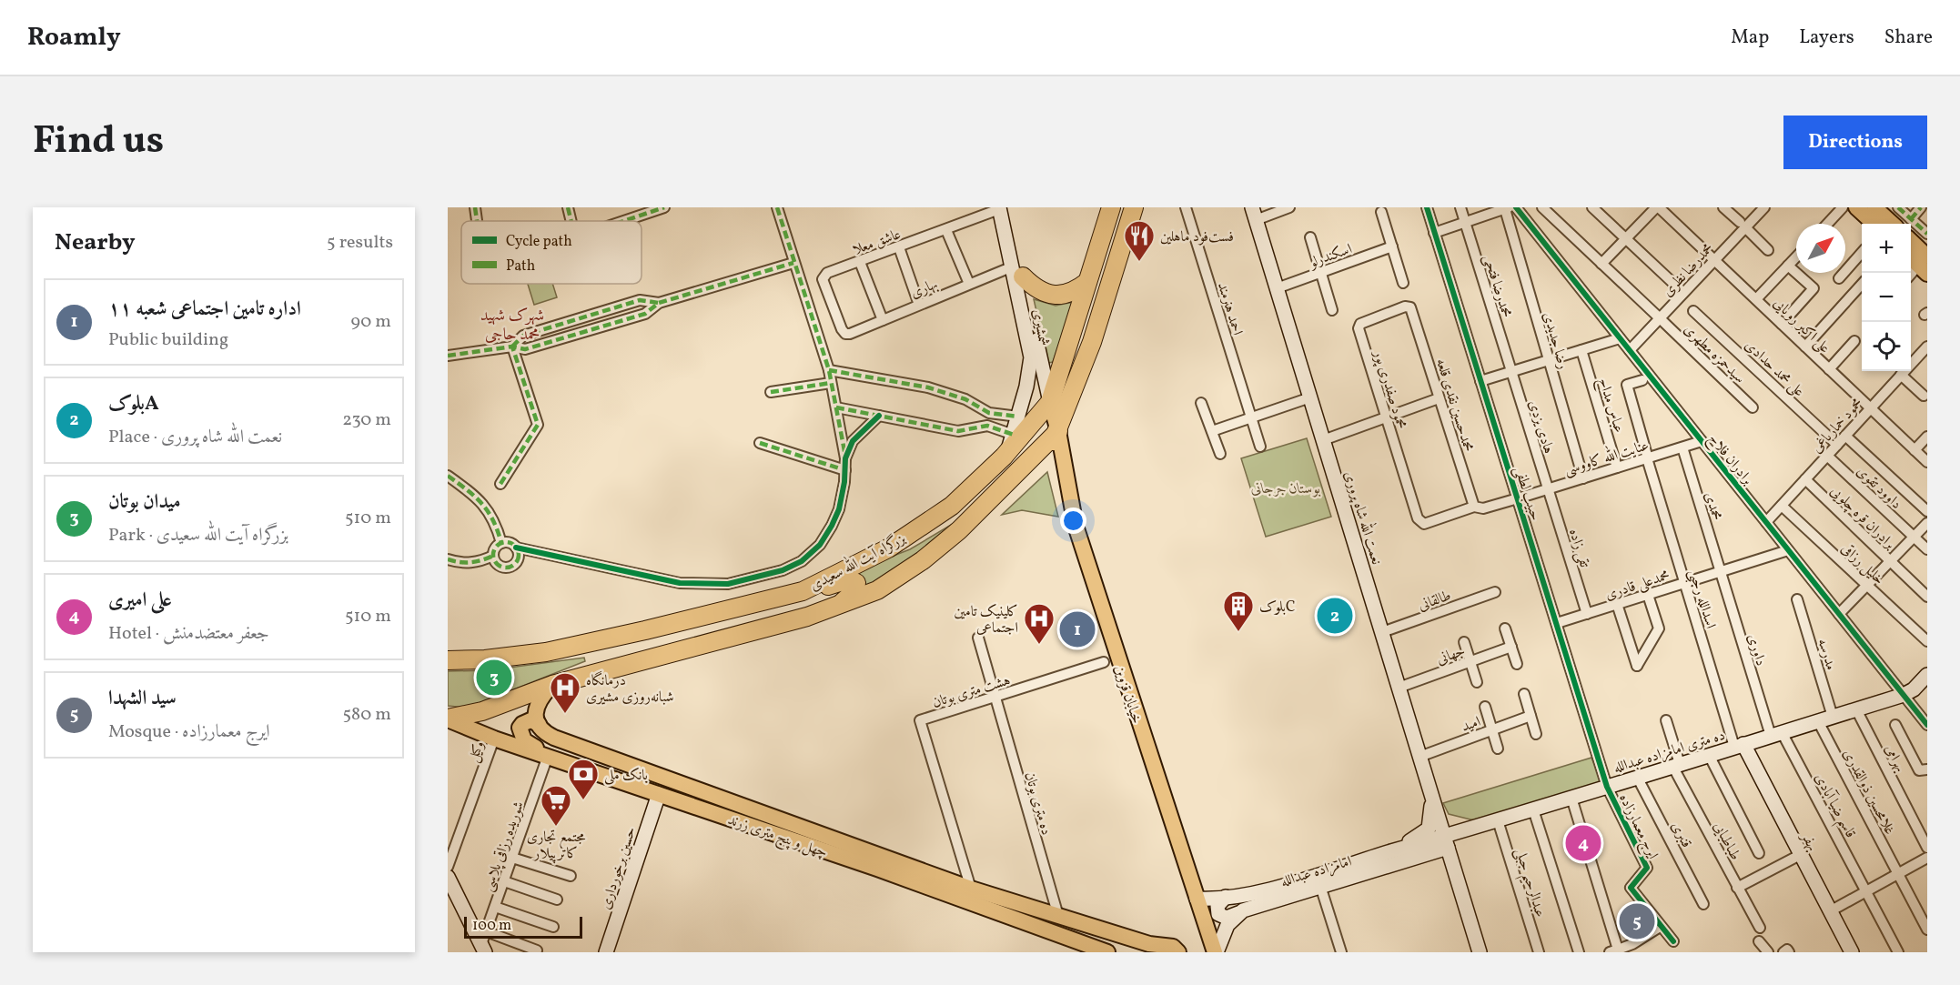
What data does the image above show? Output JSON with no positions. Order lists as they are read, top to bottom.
{
  "streets": {
    "highway": ["بزرگراه آیت الله سعیدی"],
    "main road": [
      "شمشیری",
      "نعمت الله شاه پروری",
      "خیابان قزوین",
      "ده متری امامزاده عبدالله",
      "چهل و پنج متری زرند",
      "بهفر",
      "حسین برخورداری",
      "امامزاده عبدالله"
    ],
    "street": [
      "عاشق معلا",
      "اسکندرلو",
      "محمدرضا نظری",
      "محمدرضا فتحی",
      "بهاری",
      "احمد هنرمند",
      "علی اکبر رویایی",
      "رضا جدیدی",
      "سیدحمزه مطهری",
      "علی محمد حدادی",
      "محمود صفدری پور",
      "محمدحسین نقدی قلعه",
      "عباس مداح",
      "محمود خمارباغی",
      "هادی یزدی",
      "عنایت‌ الله کاووسی",
      "برادران فلاح",
      "داوود تقوی",
      "حبیب لطفی",
      "محمدی",
      "برادران قره چلویی",
      "تقی زاده",
      "خلیل رزاقی",
      "محمدعلی قادری",
      "اسدالله رجبی",
      "طالقانی",
      "داوری",
      "جهانی",
      "مدرسه",
      "هشت متری بوتان",
      "امید",
      "وکیل",
      "بهرامی",
      "غلامحسین ذوالقدری",
      "ده متری بوتان",
      "قاسم ضیا آبادی",
      "ایرج معمارزاده",
      "قنبری",
      "طباطبایی",
      "شوریده رزاقی پلاسی",
      "عبدالرحیم جبلی"
    ]
  },
  "crossings": [
    ["عاشق معلا", "بهاری"],
    ["عاشق معلا", "شمشیری"],
    ["اسکندرلو", "نعمت الله شاه پروری"],
    ["محمدرضا نظری", "علی اکبر رویایی"],
    ["محمدرضا نظری", "سیدحمزه مطهری"],
    ["محمدرضا نظری", "برادران فلاح"],
    ["محمدرضا فتحی", "هادی یزدی"],
    ["بهاری", "شمشیری"],
    ["علی اکبر رویایی", "محمود خمارباغی"],
    ["شمشیری", "بزرگراه آیت الله سعیدی"],
    ["شمشیری", "خیابان قزوین"],
    ["رضا جدیدی", "عنایت‌ الله کاووسی"],
    ["علی محمد حدادی", "محمود خمارباغی"],
    ["محمود صفدری پور", "محمدحسین نقدی قلعه"],
    ["محمود صفدری پور", "عنایت‌ الله کاووسی"],
    ["محمدحسین نقدی قلعه", "عنایت‌ الله کاووسی"],
    ["عباس مداح", "عنایت‌ الله کاووسی"],
    ["محمود خمارباغی", "برادران فلاح"],
    ["محمود خمارباغی", "داوود تقوی"],
    ["محمود خمارباغی", "برادران قره چلویی"],
    ["محمود خمارباغی", "خلیل رزاقی"],
    ["هادی یزدی", "عنایت‌ الله کاووسی"],
    ["هادی یزدی", "تقی زاده"],
    ["عنایت‌ الله کاووسی", "برادران فلاح"],
    ["عنایت‌ الله کاووسی", "حبیب لطفی"],
    ["عنایت‌ الله کاووسی", "محمدی"],
    ["عنایت‌ الله کاووسی", "تقی زاده"],
    ["عنایت‌ الله کاووسی", "اسدالله رجبی"],
    ["برادران فلاح", "محمدعلی قادری"],
    ["برادران فلاح", "ده متری امامزاده عبدالله"],
    ["حبیب لطفی", "محمدعلی قادری"],
    ["حبیب لطفی", "ده متری امامزاده عبدالله"],
    ["حبیب لطفی", "ایرج معمارزاده"],
    ["محمدی", "محمدعلی قادری"],
    ["محمدی", "داوری"],
    ["نعمت الله شاه پروری", "طالقانی"],
    ["نعمت الله شاه پروری", "جهانی"],
    ["نعمت الله شاه پروری", "امید"],
    ["نعمت الله شاه پروری", "ده متری امامزاده عبدالله"],
    ["نعمت الله شاه پروری", "امامزاده عبدالله"],
    ["تقی زاده", "محمدعلی قادری"],
    ["بزرگراه آیت الله سعیدی", "خیابان قزوین"],
    ["بزرگراه آیت الله سعیدی", "چهل و پنج متری زرند"],
    ["محمدعلی قادری", "اسدالله رجبی"],
    ["محمدعلی قادری", "داوری"],
    ["اسدالله رجبی", "ده متری امامزاده عبدالله"],
    ["اسدالله رجبی", "بهفر"],
    ["داوری", "ده متری امامزاده عبدالله"],
    ["داوری", "قاسم ضیا آبادی"],
    ["مدرسه", "ده متری امامزاده عبدالله"],
    ["هشت متری بوتان", "ده متری بوتان"],
    ["هشت متری بوتان", "چهل و پنج متری زرند"],
    ["خیابان قزوین", "امامزاده عبدالله"],
    ["ده متری امامزاده عبدالله", "بهرامی"],
    ["ده متری امامزاده عبدالله", "غلامحسین ذوالقدری"],
    ["ده متری امامزاده عبدالله", "قاسم ضیا آبادی"],
    ["ده متری امامزاده عبدالله", "ایرج معمارزاده"],
    ["ده متری امامزاده عبدالله", "قنبری"],
    ["ده متری امامزاده عبدالله", "طباطبایی"],
    ["ده متری امامزاده عبدالله", "بهفر"],
    ["ده متری امامزاده عبدالله", "امامزاده عبدالله"],
    ["ده متری امامزاده عبدالله", "عبدالرحیم جبلی"],
    ["وکیل", "چهل و پنج متری زرند"],
    ["ده متری بوتان", "چهل و پنج متری زرند"],
    ["چهل و پنج متری زرند", "شوریده رزاقی پلاسی"],
    ["چهل و پنج متری زرند", "حسین برخورداری"]
  ],
  "districts": ["شهرک شهید محمد حاجی"],
  "parks": ["بوستان جرجانی"],
  "places": {
    "restaurant": ["فست‌فود ماهلین"],
    "building": ["بلوکC"],
    "hospital": ["کلینیک تامین اجتماعی", "درمانگاه شبانه‌روزی مشیری"],
    "bank": ["بانک ملی"],
    "supermarket": ["مجتمع تجاری کاترپیلار"]
  },
  "legend": ["Cycle path", "Path"],
  "scale_bar": "100 m",
  "north": "top right",
  "page": {
    "header": "Roamly",
    "nav": ["Map", "Layers", "Share"],
    "title": "Find us",
    "buttons": "Directions",
    "heading": ["Nearby", "5 results"],
    "map_buttons": ["+", "−"],
    "list": [
      {
        "mark": "1",
        "name": "اداره تامین اجتماعی شعبه ۱۱",
        "note": "Public building",
        "value": "90 m"
      },
      {
        "mark": "2",
        "name": "بلوکA",
        "note": "Place · نعمت الله شاه پروری",
        "value": "230 m"
      },
      {
        "mark": "3",
        "name": "میدان بوتان",
        "note": "Park · بزرگراه آیت الله سعیدی",
        "value": "510 m"
      },
      {
        "mark": "4",
        "name": "علی امیری",
        "note": "Hotel · جعفر معتضدمنش",
        "value": "510 m"
      },
      {
        "mark": "5",
        "name": "سید الشهدا",
        "note": "Mosque · ایرج معمارزاده",
        "value": "580 m"
      }
    ],
    "pins": [
      "2",
      "1",
      "3",
      "4",
      "5"
    ],
    "scale": "100 m"
  }
}
